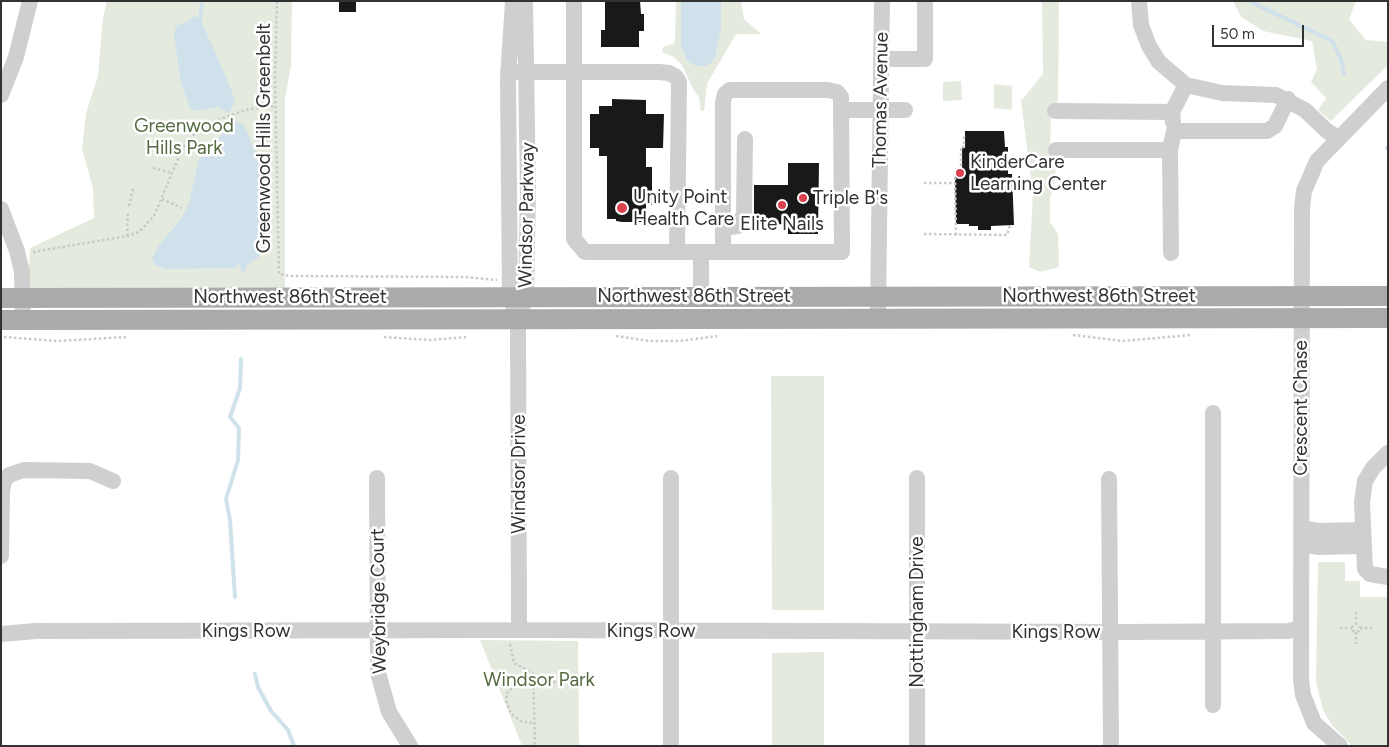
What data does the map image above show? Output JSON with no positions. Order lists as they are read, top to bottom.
{
  "streets": {
    "main road": ["Northwest 86th Street"],
    "street": [
      "Thomas Avenue",
      "Windsor Parkway",
      "Crescent Chase",
      "Windsor Drive",
      "Weybridge Court",
      "Nottingham Drive",
      "Kings Row"
    ],
    "path": ["Greenwood Hills Greenbelt"]
  },
  "crossings": [
    ["Thomas Avenue", "Northwest 86th Street"],
    ["Windsor Parkway", "Northwest 86th Street"],
    ["Windsor Parkway", "Windsor Drive"],
    ["Northwest 86th Street", "Crescent Chase"],
    ["Northwest 86th Street", "Windsor Drive"],
    ["Crescent Chase", "Kings Row"],
    ["Windsor Drive", "Kings Row"],
    ["Weybridge Court", "Kings Row"],
    ["Nottingham Drive", "Kings Row"]
  ],
  "parks": ["Greenwood Hills Park", "Windsor Park"],
  "places": [
    "KinderCare Learning Center",
    "Triple B's",
    "Elite Nails",
    "Unity Point Health Care"
  ],
  "scale_bar": "50 m"
}
